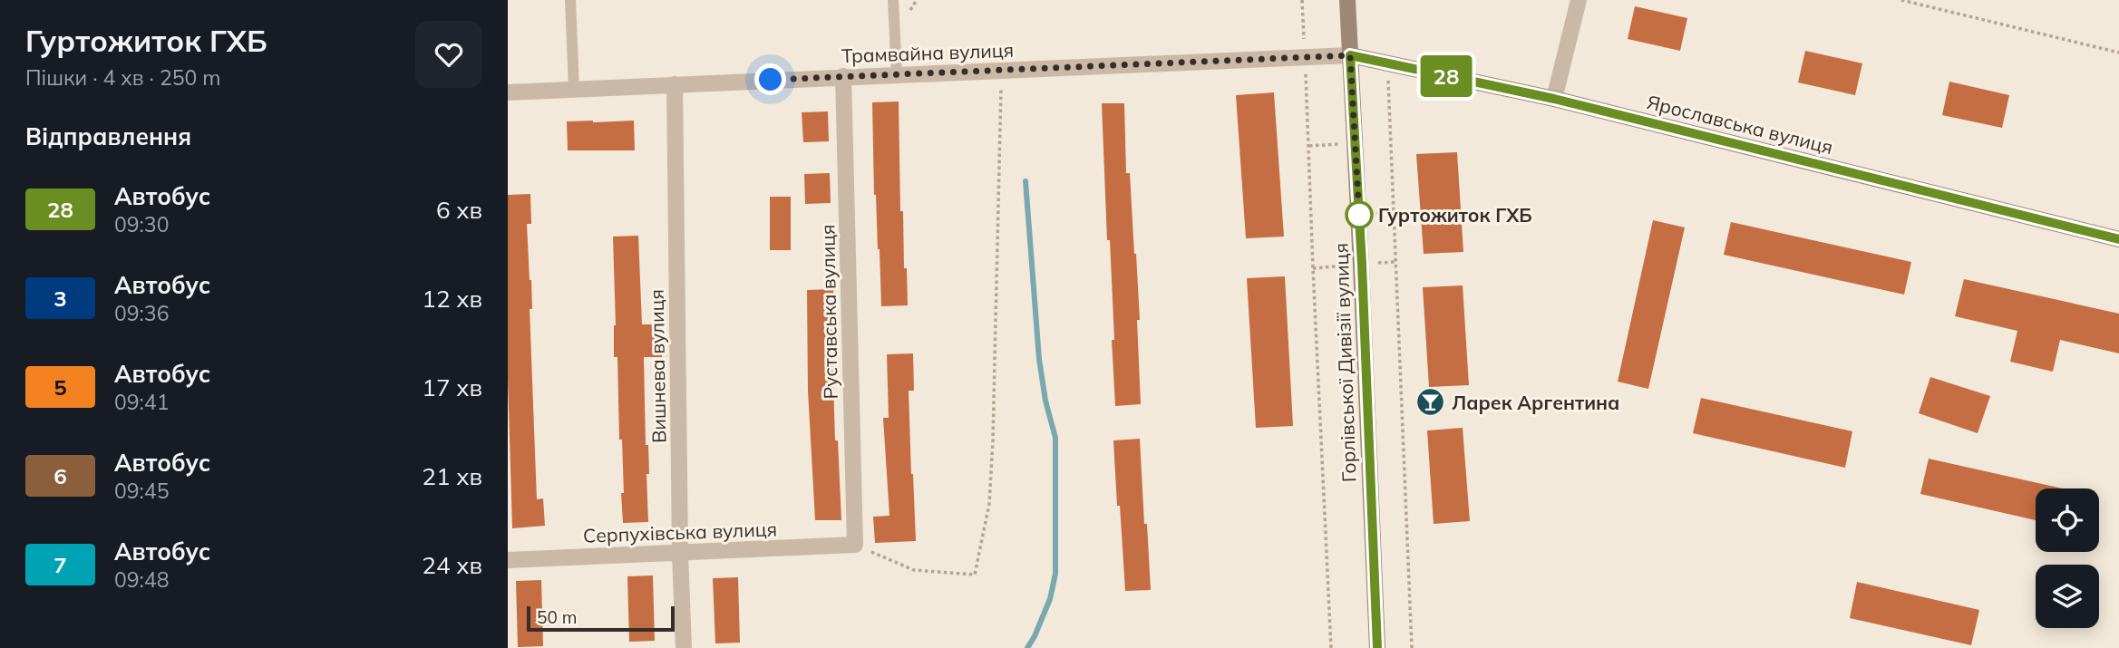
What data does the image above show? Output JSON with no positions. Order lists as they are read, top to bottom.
{
  "streets": {
    "street": [
      "Трамвайна вулиця",
      "Ярославська вулиця",
      "Руставська вулиця",
      "Горлівської Дивізії вулиця",
      "Вишнева вулиця",
      "Серпухівська вулиця"
    ]
  },
  "crossings": [
    ["Трамвайна вулиця", "Ярославська вулиця"],
    ["Трамвайна вулиця", "Руставська вулиця"],
    ["Трамвайна вулиця", "Горлівської Дивізії вулиця"],
    ["Трамвайна вулиця", "Вишнева вулиця"],
    ["Ярославська вулиця", "Горлівської Дивізії вулиця"],
    ["Руставська вулиця", "Серпухівська вулиця"],
    ["Вишнева вулиця", "Серпухівська вулиця"]
  ],
  "places": {
    "other": ["Гуртожиток ГХБ"],
    "bar": ["Ларек Аргентина"]
  },
  "lines": ["bus line 28"],
  "scale_bar": "50 m",
  "page": {
    "heading": [
      ["Гуртожиток ГХБ", "Пішки · 4 хв · 250 m"],
      "Відправлення"
    ],
    "on_map": "28",
    "list": [
      {
        "mark": "28",
        "name": "Автобус",
        "note": "09:30",
        "value": "6 хв"
      },
      {
        "mark": "3",
        "name": "Автобус",
        "note": "09:36",
        "value": "12 хв"
      },
      {
        "mark": "5",
        "name": "Автобус",
        "note": "09:41",
        "value": "17 хв"
      },
      {
        "mark": "6",
        "name": "Автобус",
        "note": "09:45",
        "value": "21 хв"
      },
      {
        "mark": "7",
        "name": "Автобус",
        "note": "09:48",
        "value": "24 хв"
      }
    ],
    "scale": "50 m"
  }
}
